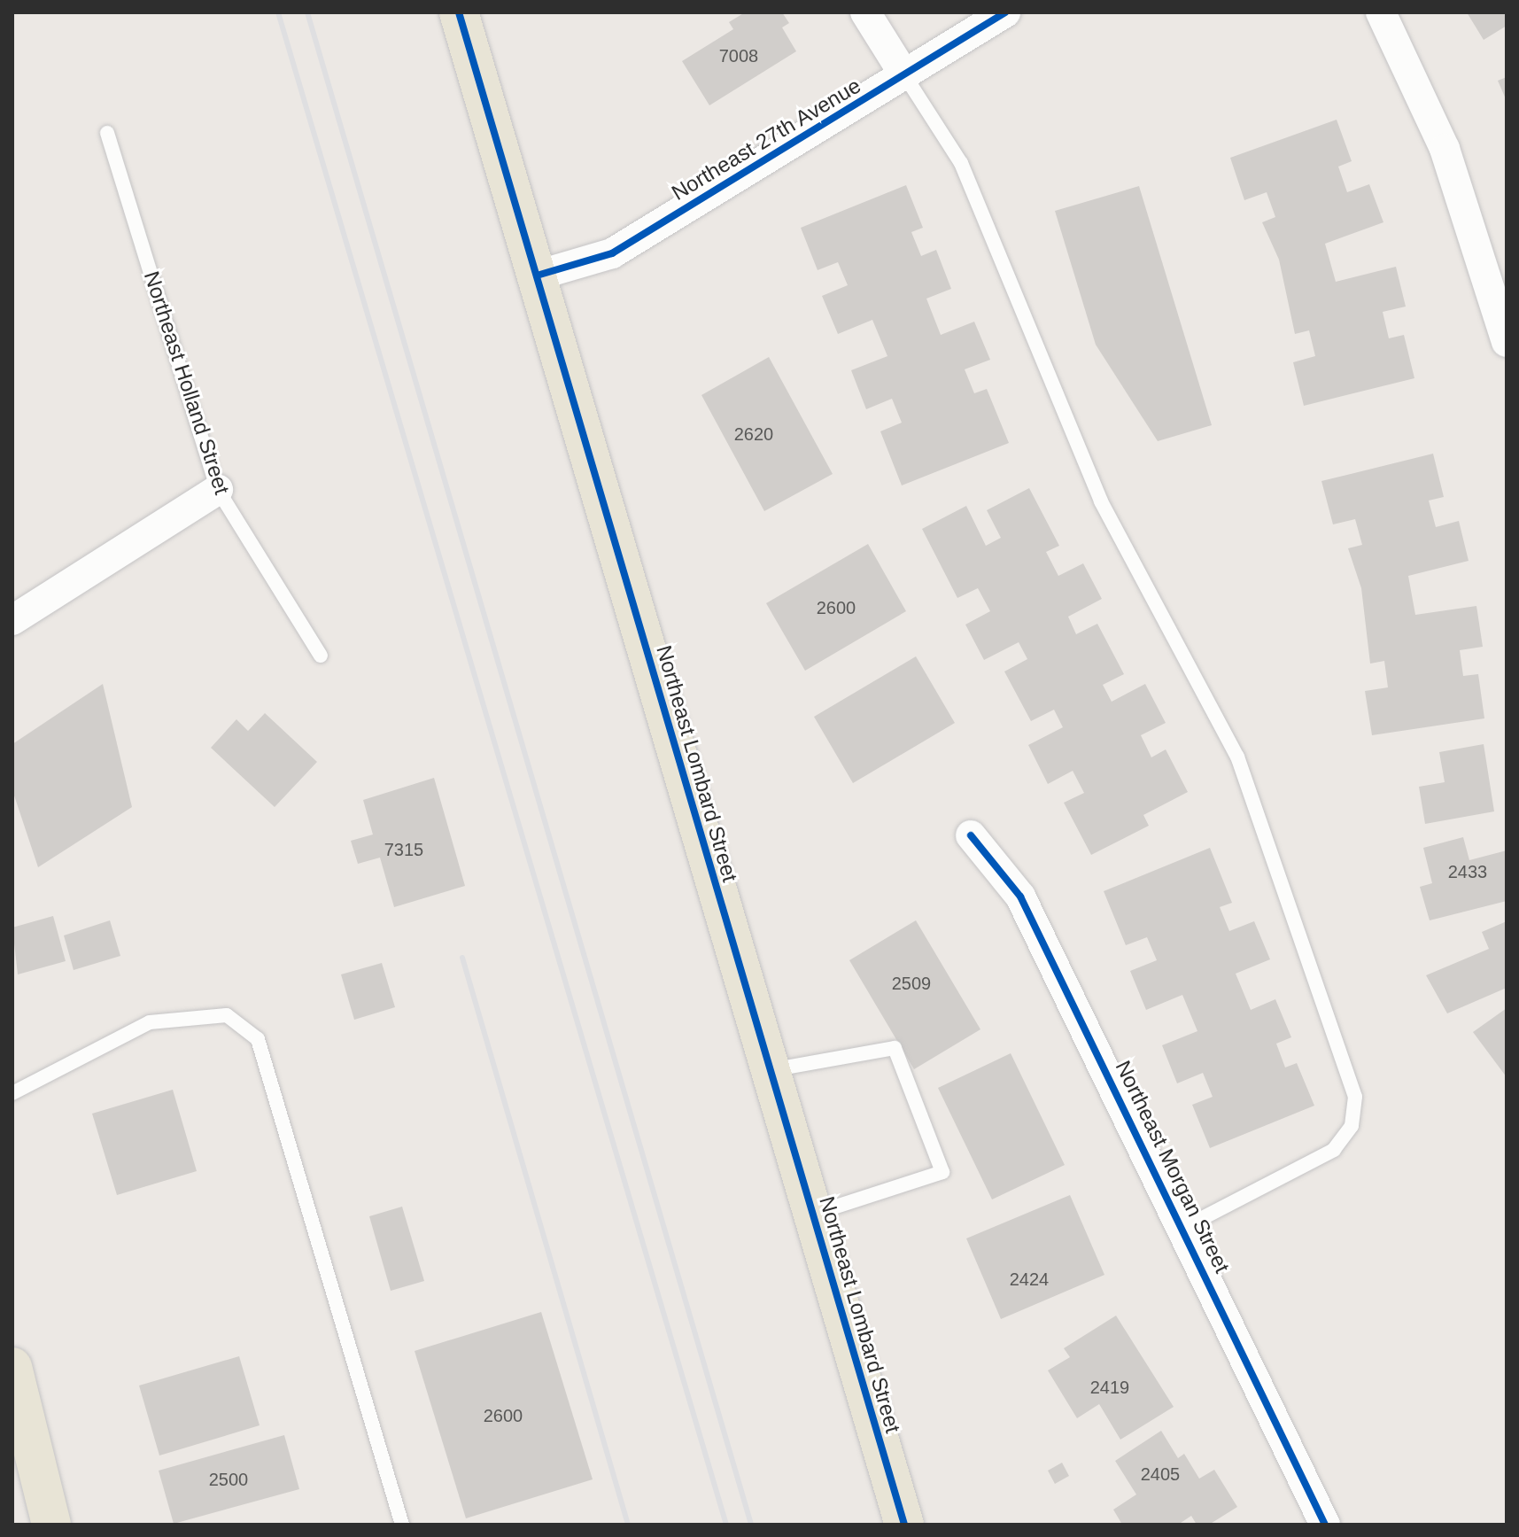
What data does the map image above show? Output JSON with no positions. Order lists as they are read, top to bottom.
{
  "streets": {
    "main road": ["Northeast Lombard Street"],
    "street": ["Northeast 27th Avenue", "Northeast Morgan Street"],
    "lane": ["Northeast Holland Street"]
  },
  "crossings": [
    ["Northeast 27th Avenue", "Northeast Lombard Street"]
  ],
  "house_numbers": [
    "7008",
    "2620",
    "2600",
    "7315",
    "2433",
    "2509",
    "2424",
    "2419",
    "2600",
    "2405",
    "2500"
  ]
}
